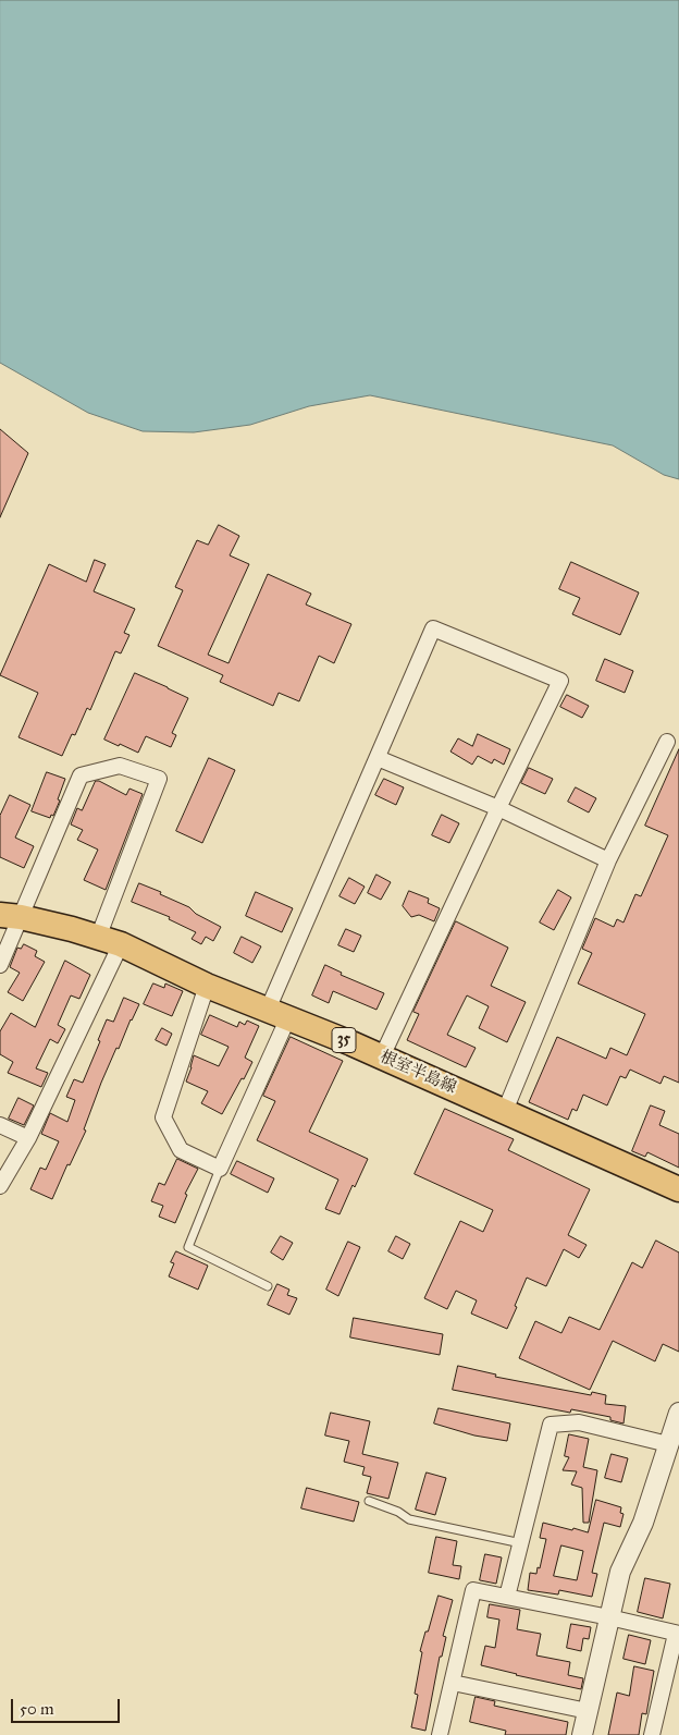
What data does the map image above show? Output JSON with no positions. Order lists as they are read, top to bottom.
{
  "streets": {
    "main road": ["35", "根室半島線"]
  },
  "scale_bar": "50 m"
}
